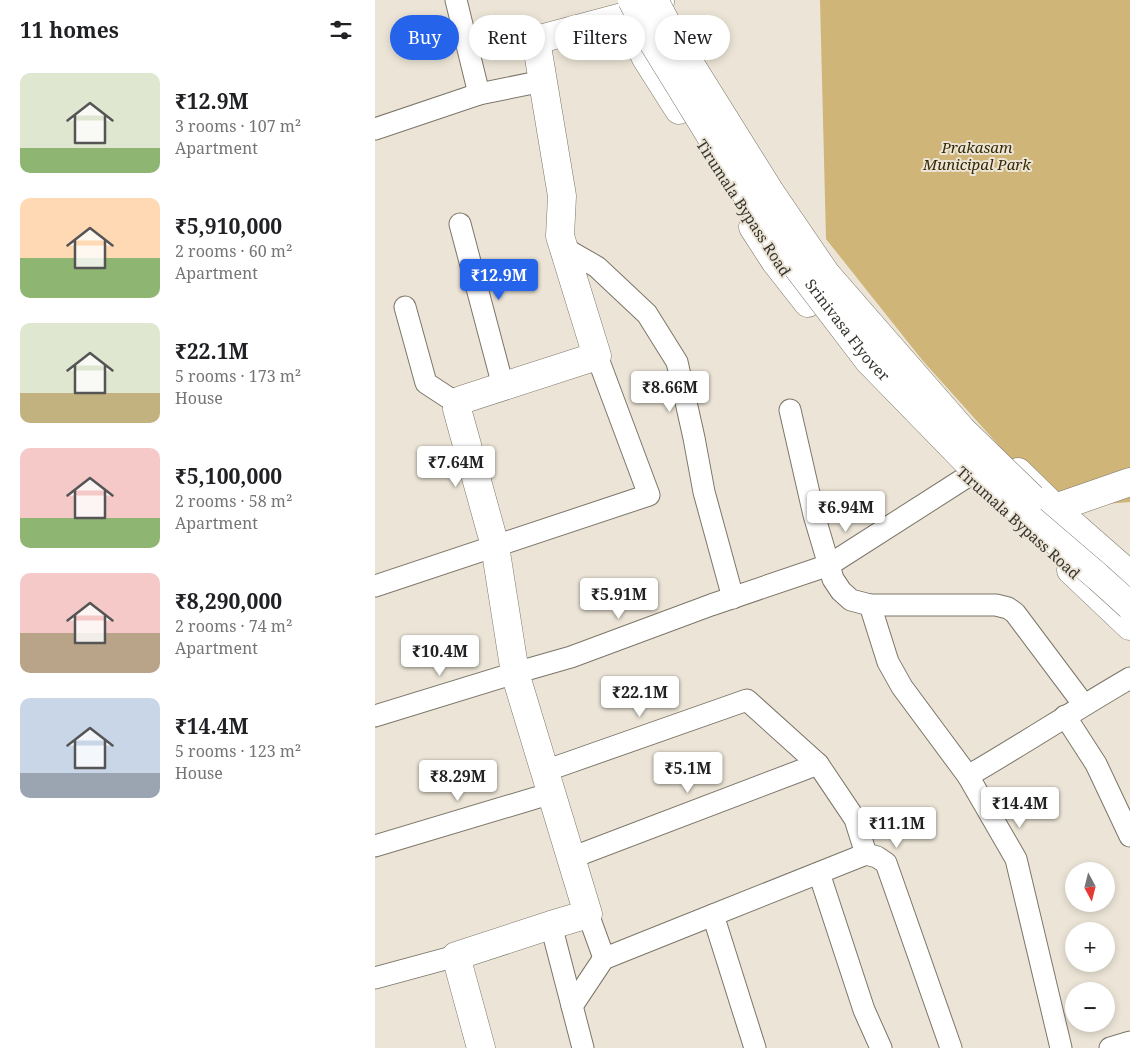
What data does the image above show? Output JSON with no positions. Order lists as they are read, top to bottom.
{
  "streets": {
    "street": ["Tirumala Bypass Road", "Srinivasa Flyover"]
  },
  "crossings": [
    ["Tirumala Bypass Road", "Srinivasa Flyover"]
  ],
  "parks": ["Prakasam Municipal Park"],
  "north": "bottom",
  "page": {
    "heading": "11 homes",
    "chip": [
      "Buy",
      "Rent",
      "Filters",
      "New"
    ],
    "list": [
      {
        "name": "₹12.9M",
        "note": "3 rooms · 107 m² · Apartment"
      },
      {
        "name": "₹5,910,000",
        "note": "2 rooms · 60 m² · Apartment"
      },
      {
        "name": "₹22.1M",
        "note": "5 rooms · 173 m² · House"
      },
      {
        "name": "₹5,100,000",
        "note": "2 rooms · 58 m² · Apartment"
      },
      {
        "name": "₹8,290,000",
        "note": "2 rooms · 74 m² · Apartment"
      },
      {
        "name": "₹14.4M",
        "note": "5 rooms · 123 m² · House"
      }
    ],
    "price": [
      "₹12.9M",
      "₹8.66M",
      "₹7.64M",
      "₹6.94M",
      "₹5.91M",
      "₹10.4M",
      "₹22.1M",
      "₹5.1M",
      "₹8.29M",
      "₹14.4M",
      "₹11.1M"
    ],
    "map_buttons": ["+", "−"]
  }
}
